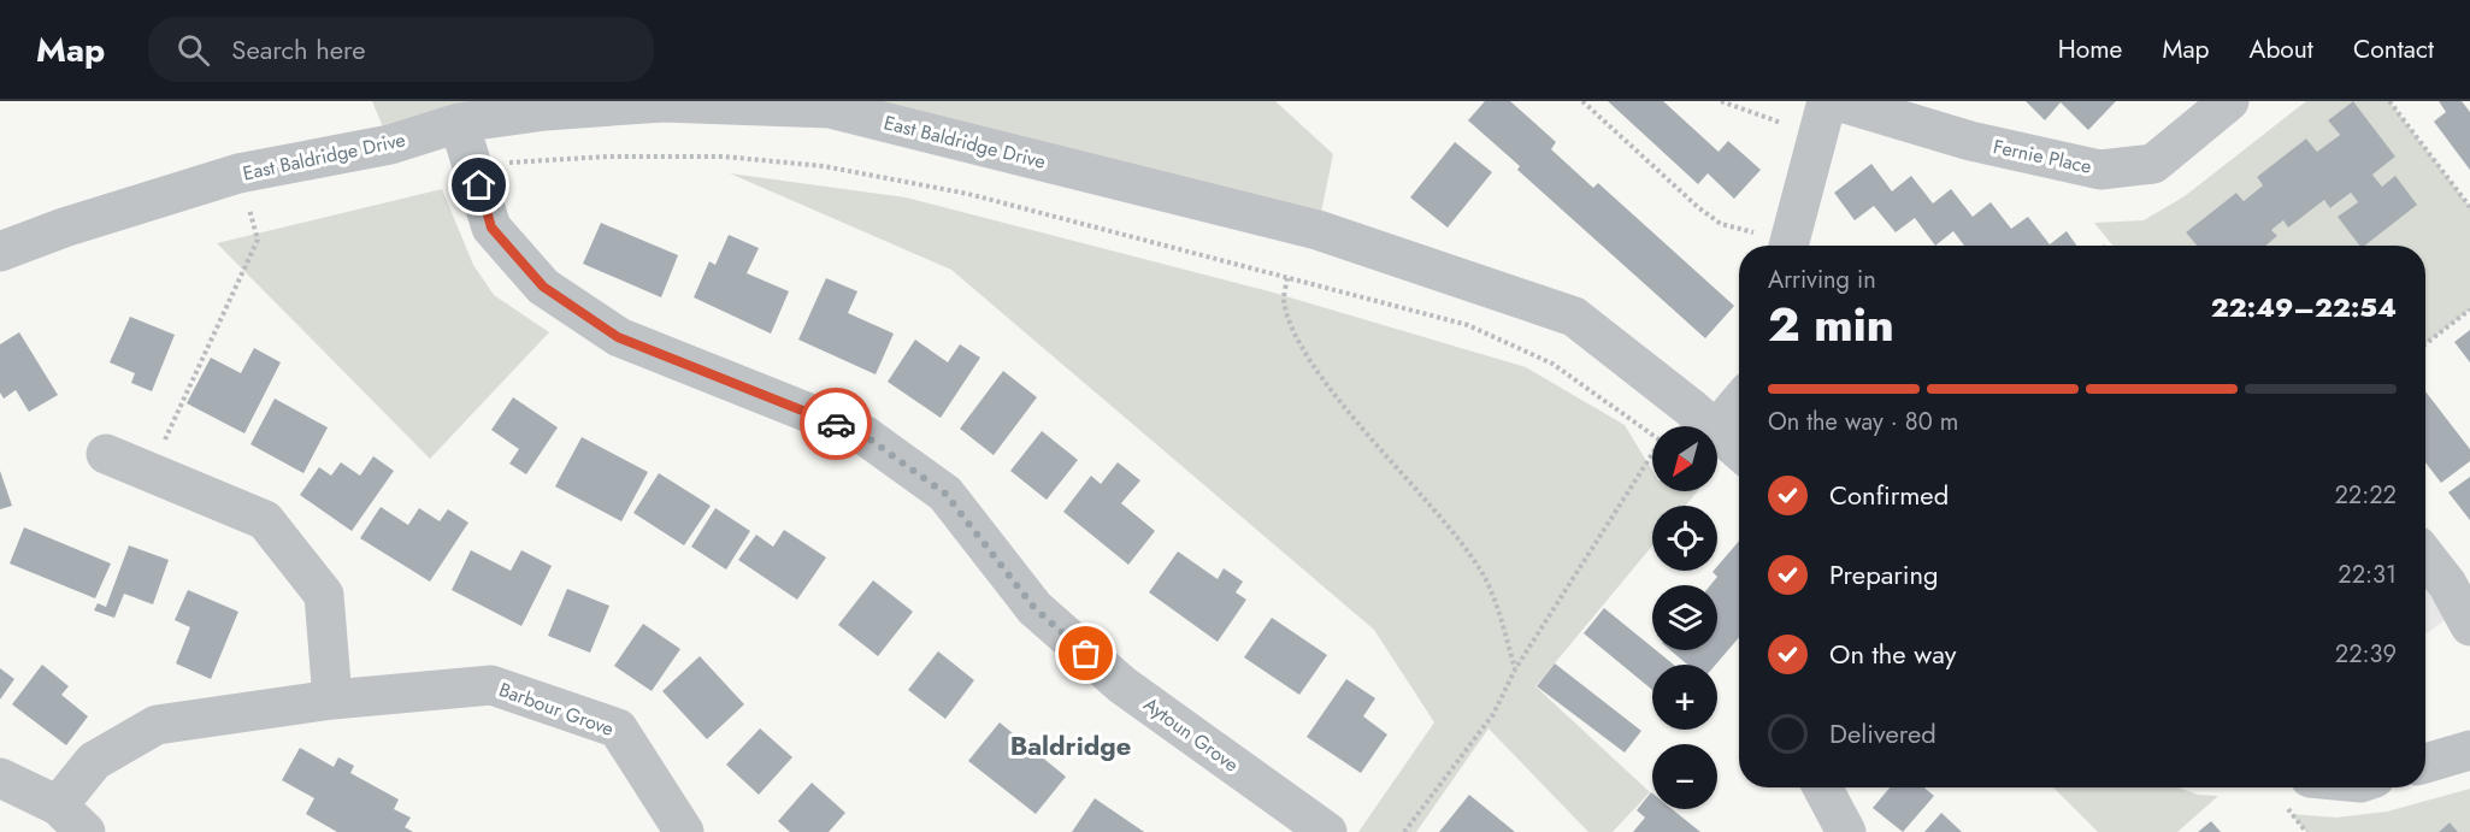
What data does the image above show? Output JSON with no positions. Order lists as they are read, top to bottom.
{
  "streets": {
    "street": [
      "East Baldridge Drive",
      "Fernie Place",
      "Barbour Grove",
      "Aytoun Grove"
    ]
  },
  "crossings": [
    ["East Baldridge Drive", "Aytoun Grove"]
  ],
  "districts": ["Baldridge"],
  "north": "bottom left",
  "page": {
    "header": "Map",
    "search": "Search here",
    "nav": [
      "Home",
      "Map",
      "About",
      "Contact"
    ],
    "heading": ["2 min", "Arriving in", "22:49–22:54"],
    "bar": "On the way · 80 m",
    "map_buttons": ["+", "−"],
    "list": [
      ["Confirmed", "22:22"],
      ["Preparing", "22:31"],
      ["On the way", "22:39"],
      "Delivered"
    ]
  }
}
